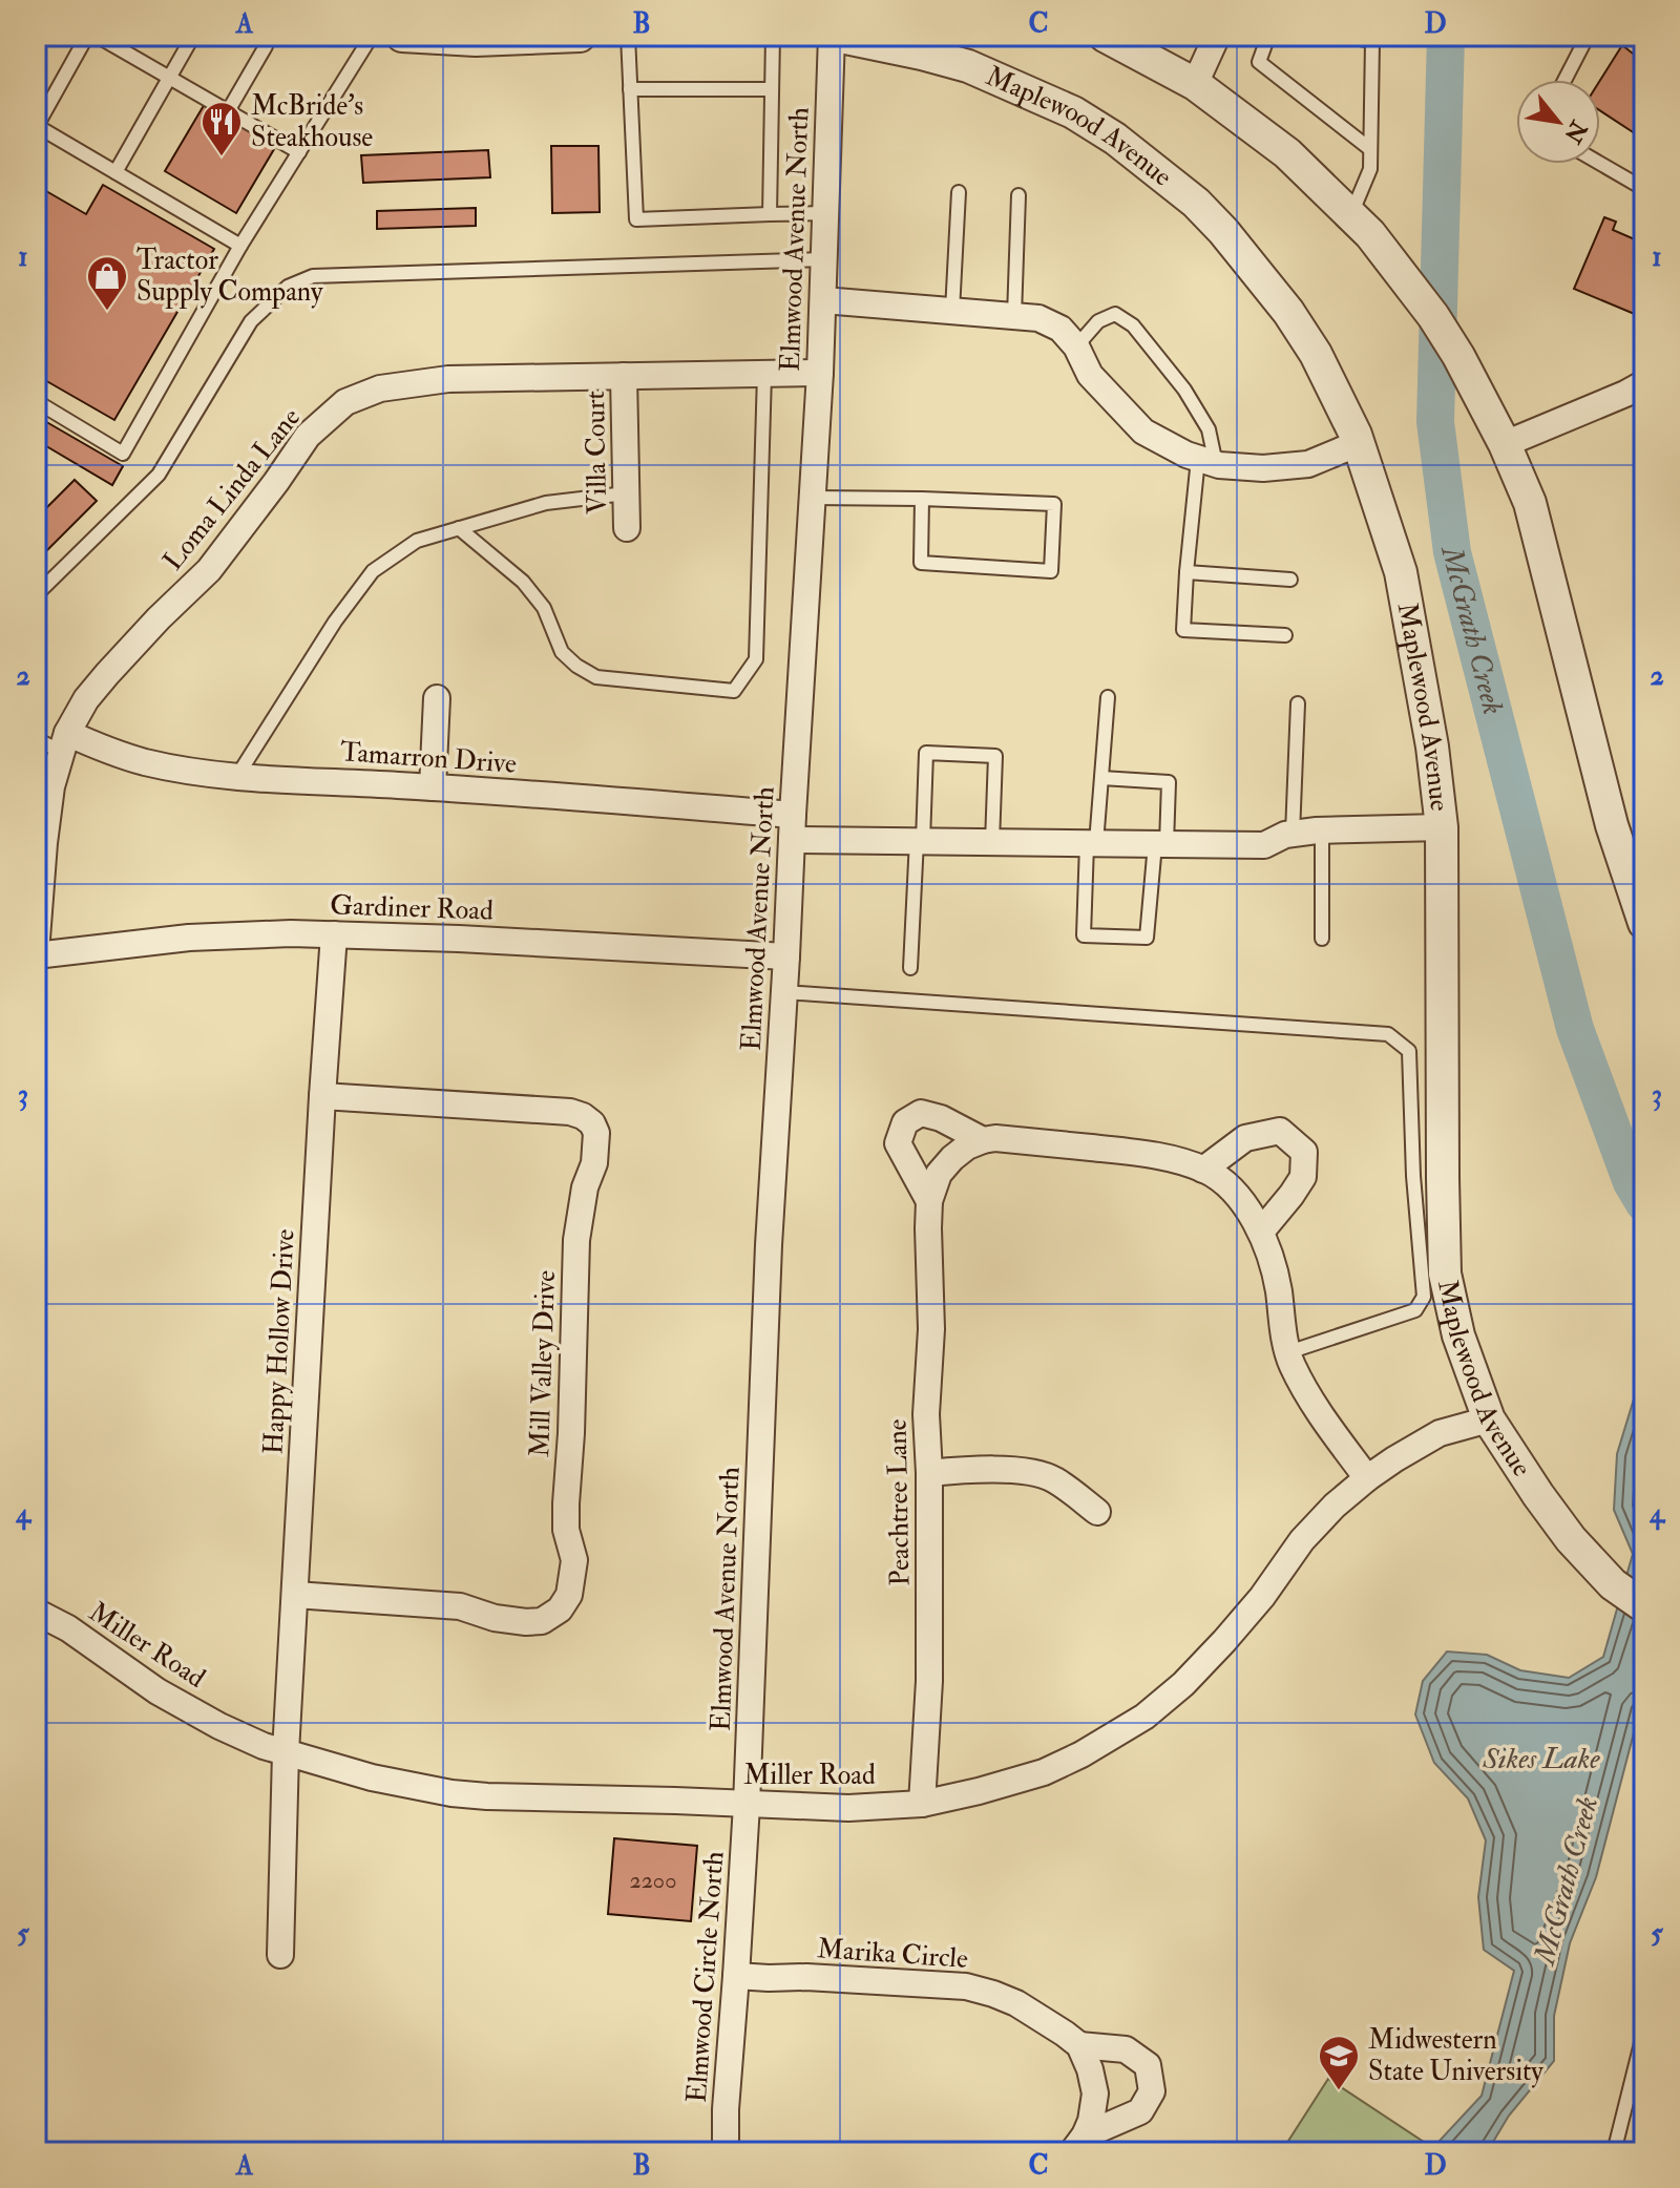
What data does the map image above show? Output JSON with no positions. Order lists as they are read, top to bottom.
{
  "streets": {
    "street": [
      "Maplewood Avenue",
      "Elmwood Avenue North",
      "Villa Court",
      "Loma Linda Lane",
      "Tamarron Drive",
      "Gardiner Road",
      "Happy Hollow Drive",
      "Mill Valley Drive",
      "Peachtree Lane",
      "Miller Road",
      "Marika Circle",
      "Elmwood Circle North"
    ]
  },
  "crossings": [
    ["Maplewood Avenue", "Elmwood Avenue North"],
    ["Maplewood Avenue", "Tamarron Drive"],
    ["Maplewood Avenue", "Miller Road"],
    ["Elmwood Avenue North", "Loma Linda Lane"],
    ["Elmwood Avenue North", "Tamarron Drive"],
    ["Elmwood Avenue North", "Gardiner Road"],
    ["Elmwood Avenue North", "Miller Road"],
    ["Elmwood Avenue North", "Elmwood Circle North"],
    ["Villa Court", "Loma Linda Lane"],
    ["Loma Linda Lane", "Tamarron Drive"],
    ["Loma Linda Lane", "Gardiner Road"],
    ["Gardiner Road", "Happy Hollow Drive"],
    ["Happy Hollow Drive", "Mill Valley Drive"],
    ["Happy Hollow Drive", "Miller Road"],
    ["Peachtree Lane", "Miller Road"],
    ["Miller Road", "Elmwood Circle North"],
    ["Marika Circle", "Elmwood Circle North"]
  ],
  "water": ["McGrath Creek", "Sikes Lake"],
  "places": {
    "restaurant": ["McBride's Steakhouse"],
    "shop": ["Tractor Supply Company"],
    "school or university": ["Midwestern State University"]
  },
  "house_numbers": ["2200"],
  "north": "bottom right",
  "grid": {
    "columns": [
      "A",
      "B",
      "C",
      "D"
    ],
    "rows": [
      "1",
      "2",
      "3",
      "4",
      "5"
    ]
  }
}
